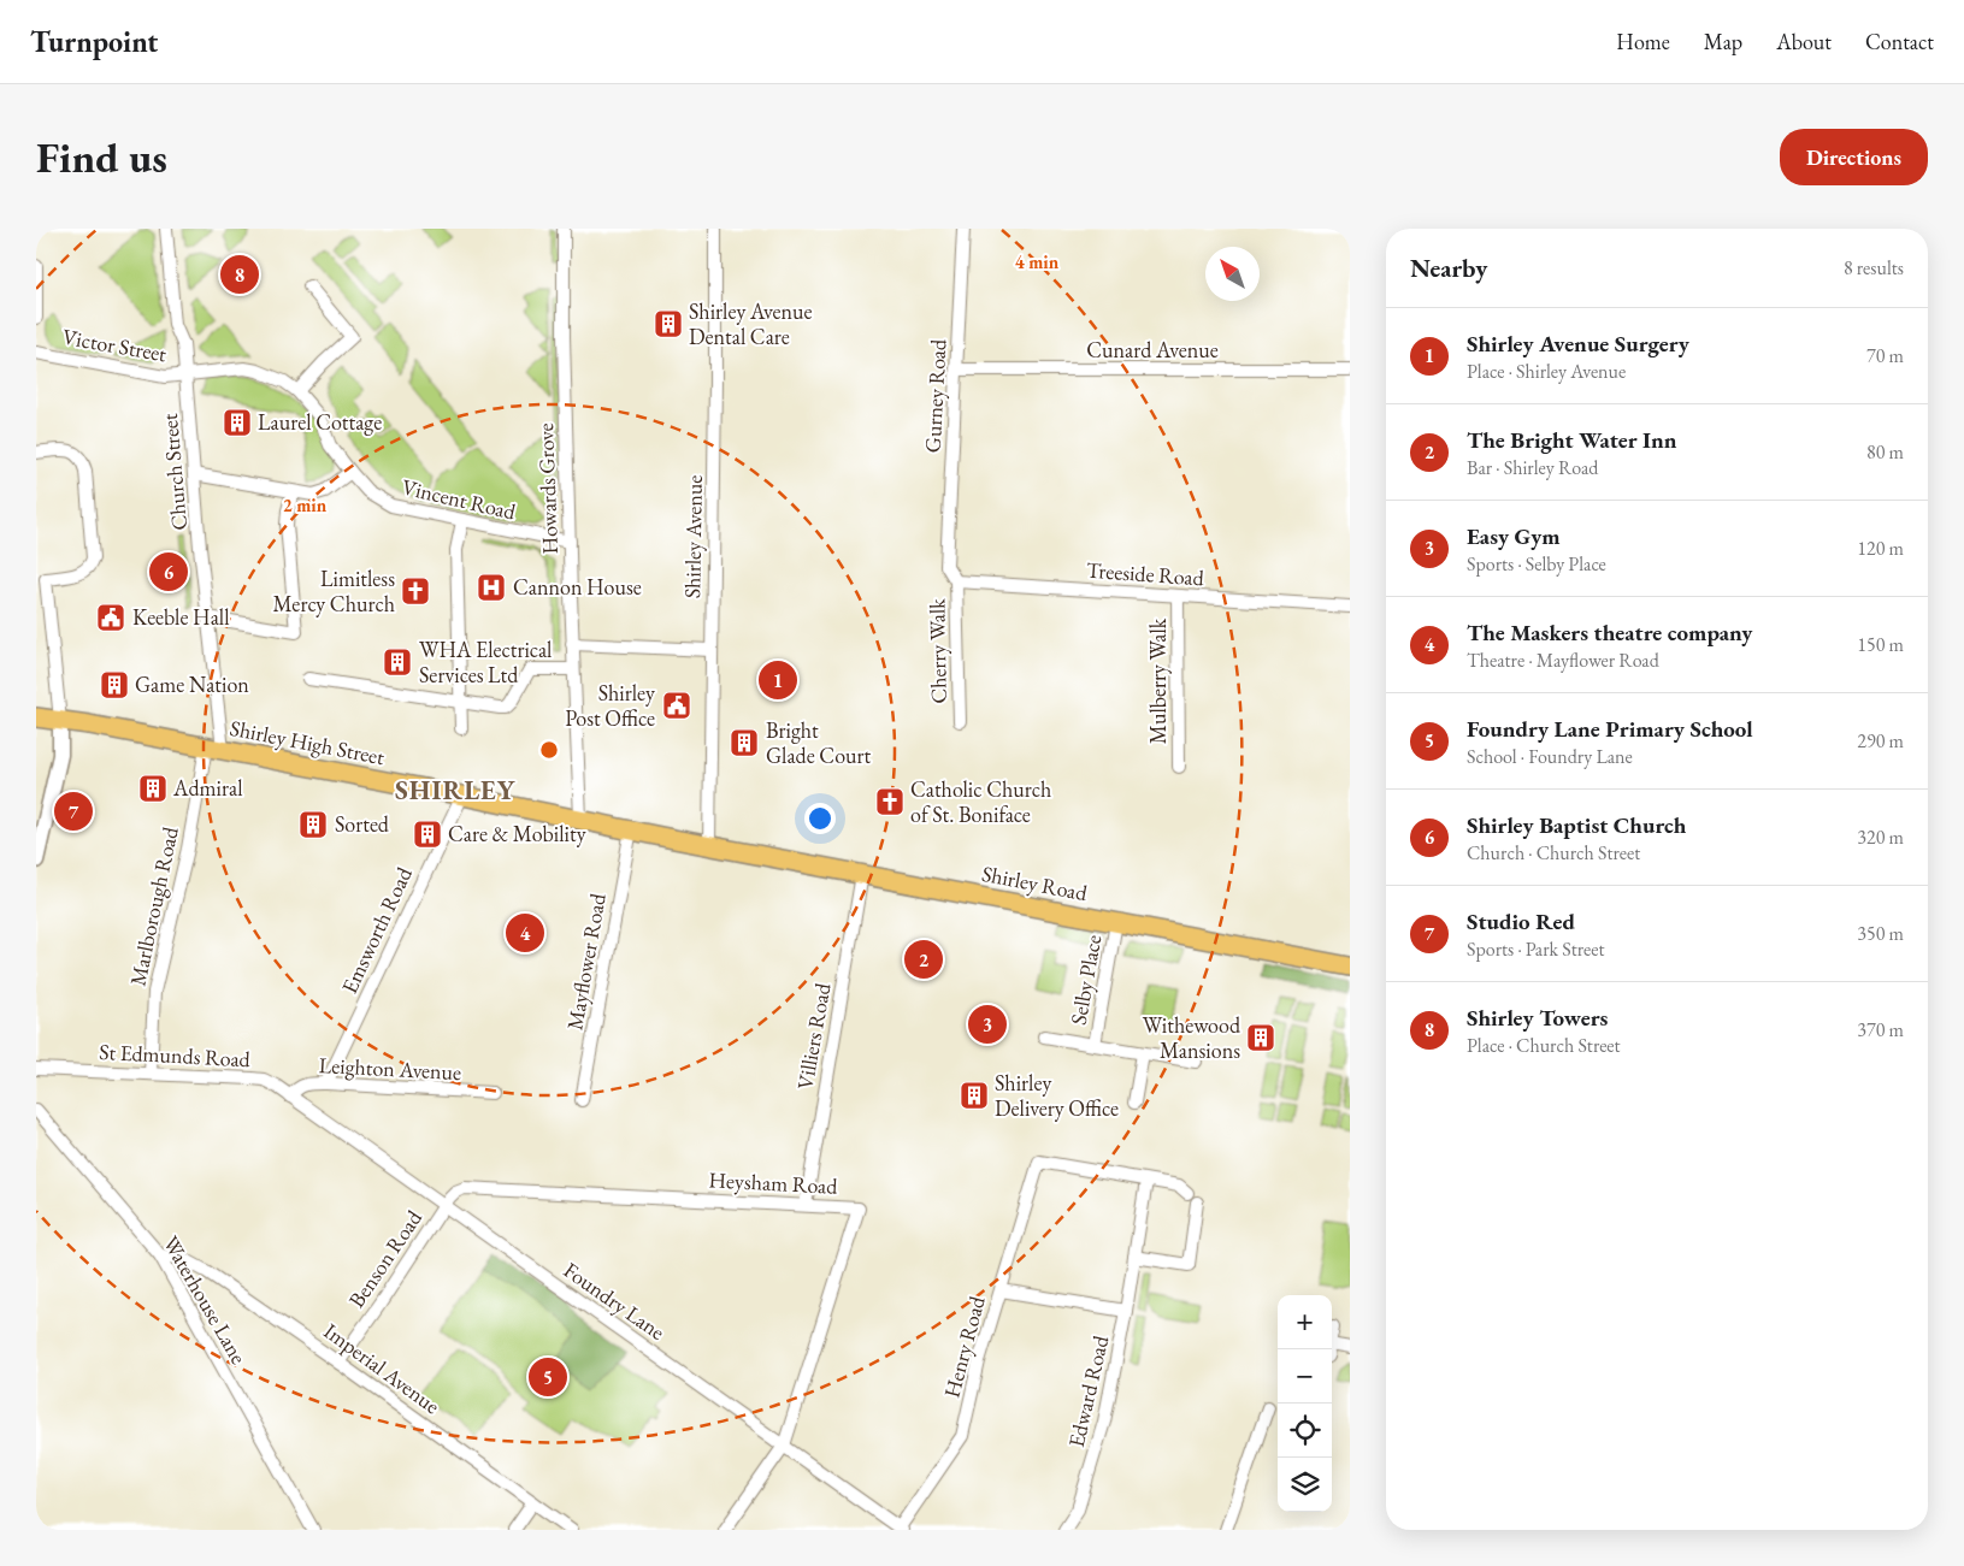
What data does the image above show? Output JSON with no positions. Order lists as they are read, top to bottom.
{
  "streets": {
    "main road": ["Shirley High Street", "Shirley Road"],
    "street": [
      "Victor Street",
      "Cunard Avenue",
      "Gurney Road",
      "Church Street",
      "Howards Grove",
      "Vincent Road",
      "Shirley Avenue",
      "Treeside Road",
      "Cherry Walk",
      "Mulberry Walk",
      "Marlborough Road",
      "Emsworth Road",
      "Mayflower Road",
      "Selby Place",
      "Villiers Road",
      "St Edmunds Road",
      "Leighton Avenue",
      "Heysham Road",
      "Benson Road",
      "Waterhouse Lane",
      "Foundry Lane",
      "Henry Road",
      "Imperial Avenue",
      "Edward Road"
    ]
  },
  "crossings": [
    ["Victor Street", "Church Street"],
    ["Victor Street", "Vincent Road"],
    ["Cunard Avenue", "Gurney Road"],
    ["Gurney Road", "Treeside Road"],
    ["Gurney Road", "Cherry Walk"],
    ["Church Street", "Vincent Road"],
    ["Church Street", "Shirley High Street"],
    ["Church Street", "Marlborough Road"],
    ["Howards Grove", "Vincent Road"],
    ["Howards Grove", "Shirley High Street"],
    ["Shirley Avenue", "Shirley High Street"],
    ["Shirley Avenue", "Shirley Road"],
    ["Treeside Road", "Cherry Walk"],
    ["Treeside Road", "Mulberry Walk"],
    ["Shirley High Street", "Shirley Road"],
    ["Shirley High Street", "Marlborough Road"],
    ["Shirley High Street", "Emsworth Road"],
    ["Shirley High Street", "Mayflower Road"],
    ["Shirley Road", "Selby Place"],
    ["Shirley Road", "Villiers Road"],
    ["Marlborough Road", "St Edmunds Road"],
    ["Emsworth Road", "Leighton Avenue"],
    ["Villiers Road", "Heysham Road"],
    ["St Edmunds Road", "Leighton Avenue"],
    ["St Edmunds Road", "Foundry Lane"],
    ["Heysham Road", "Benson Road"],
    ["Heysham Road", "Foundry Lane"],
    ["Benson Road", "Foundry Lane"],
    ["Benson Road", "Imperial Avenue"],
    ["Waterhouse Lane", "Imperial Avenue"],
    ["Foundry Lane", "Henry Road"],
    ["Henry Road", "Edward Road"]
  ],
  "districts": ["SHIRLEY"],
  "places": {
    "building": [
      "Shirley Avenue Dental Care",
      "Laurel Cottage",
      "WHA Electrical Services Ltd",
      "Game Nation",
      "Bright Glade Court",
      "Admiral",
      "Sorted",
      "Care & Mobility",
      "Withewood Mansions",
      "Shirley Delivery Office"
    ],
    "hospital": ["Cannon House"],
    "church": ["Limitless Mercy Church", "Catholic Church of St. Boniface"],
    "public building": ["Keeble Hall", "Shirley Post Office"]
  },
  "north": "top left",
  "page": {
    "header": "Turnpoint",
    "nav": [
      "Home",
      "Map",
      "About",
      "Contact"
    ],
    "buttons": "Directions",
    "title": "Find us",
    "heading": ["Nearby", "8 results"],
    "pins": [
      "8",
      "6",
      "1",
      "7",
      "4",
      "2",
      "3",
      "5"
    ],
    "list": [
      {
        "mark": "1",
        "name": "Shirley Avenue Surgery",
        "note": "Place · Shirley Avenue",
        "value": "70 m"
      },
      {
        "mark": "2",
        "name": "The Bright Water Inn",
        "note": "Bar · Shirley Road",
        "value": "80 m"
      },
      {
        "mark": "3",
        "name": "Easy Gym",
        "note": "Sports · Selby Place",
        "value": "120 m"
      },
      {
        "mark": "4",
        "name": "The Maskers theatre company",
        "note": "Theatre · Mayflower Road",
        "value": "150 m"
      },
      {
        "mark": "5",
        "name": "Foundry Lane Primary School",
        "note": "School · Foundry Lane",
        "value": "290 m"
      },
      {
        "mark": "6",
        "name": "Shirley Baptist Church",
        "note": "Church · Church Street",
        "value": "320 m"
      },
      {
        "mark": "7",
        "name": "Studio Red",
        "note": "Sports · Park Street",
        "value": "350 m"
      },
      {
        "mark": "8",
        "name": "Shirley Towers",
        "note": "Place · Church Street",
        "value": "370 m"
      }
    ],
    "map_buttons": ["+", "−"]
  },
  "rings": ["4 min", "2 min"]
}
